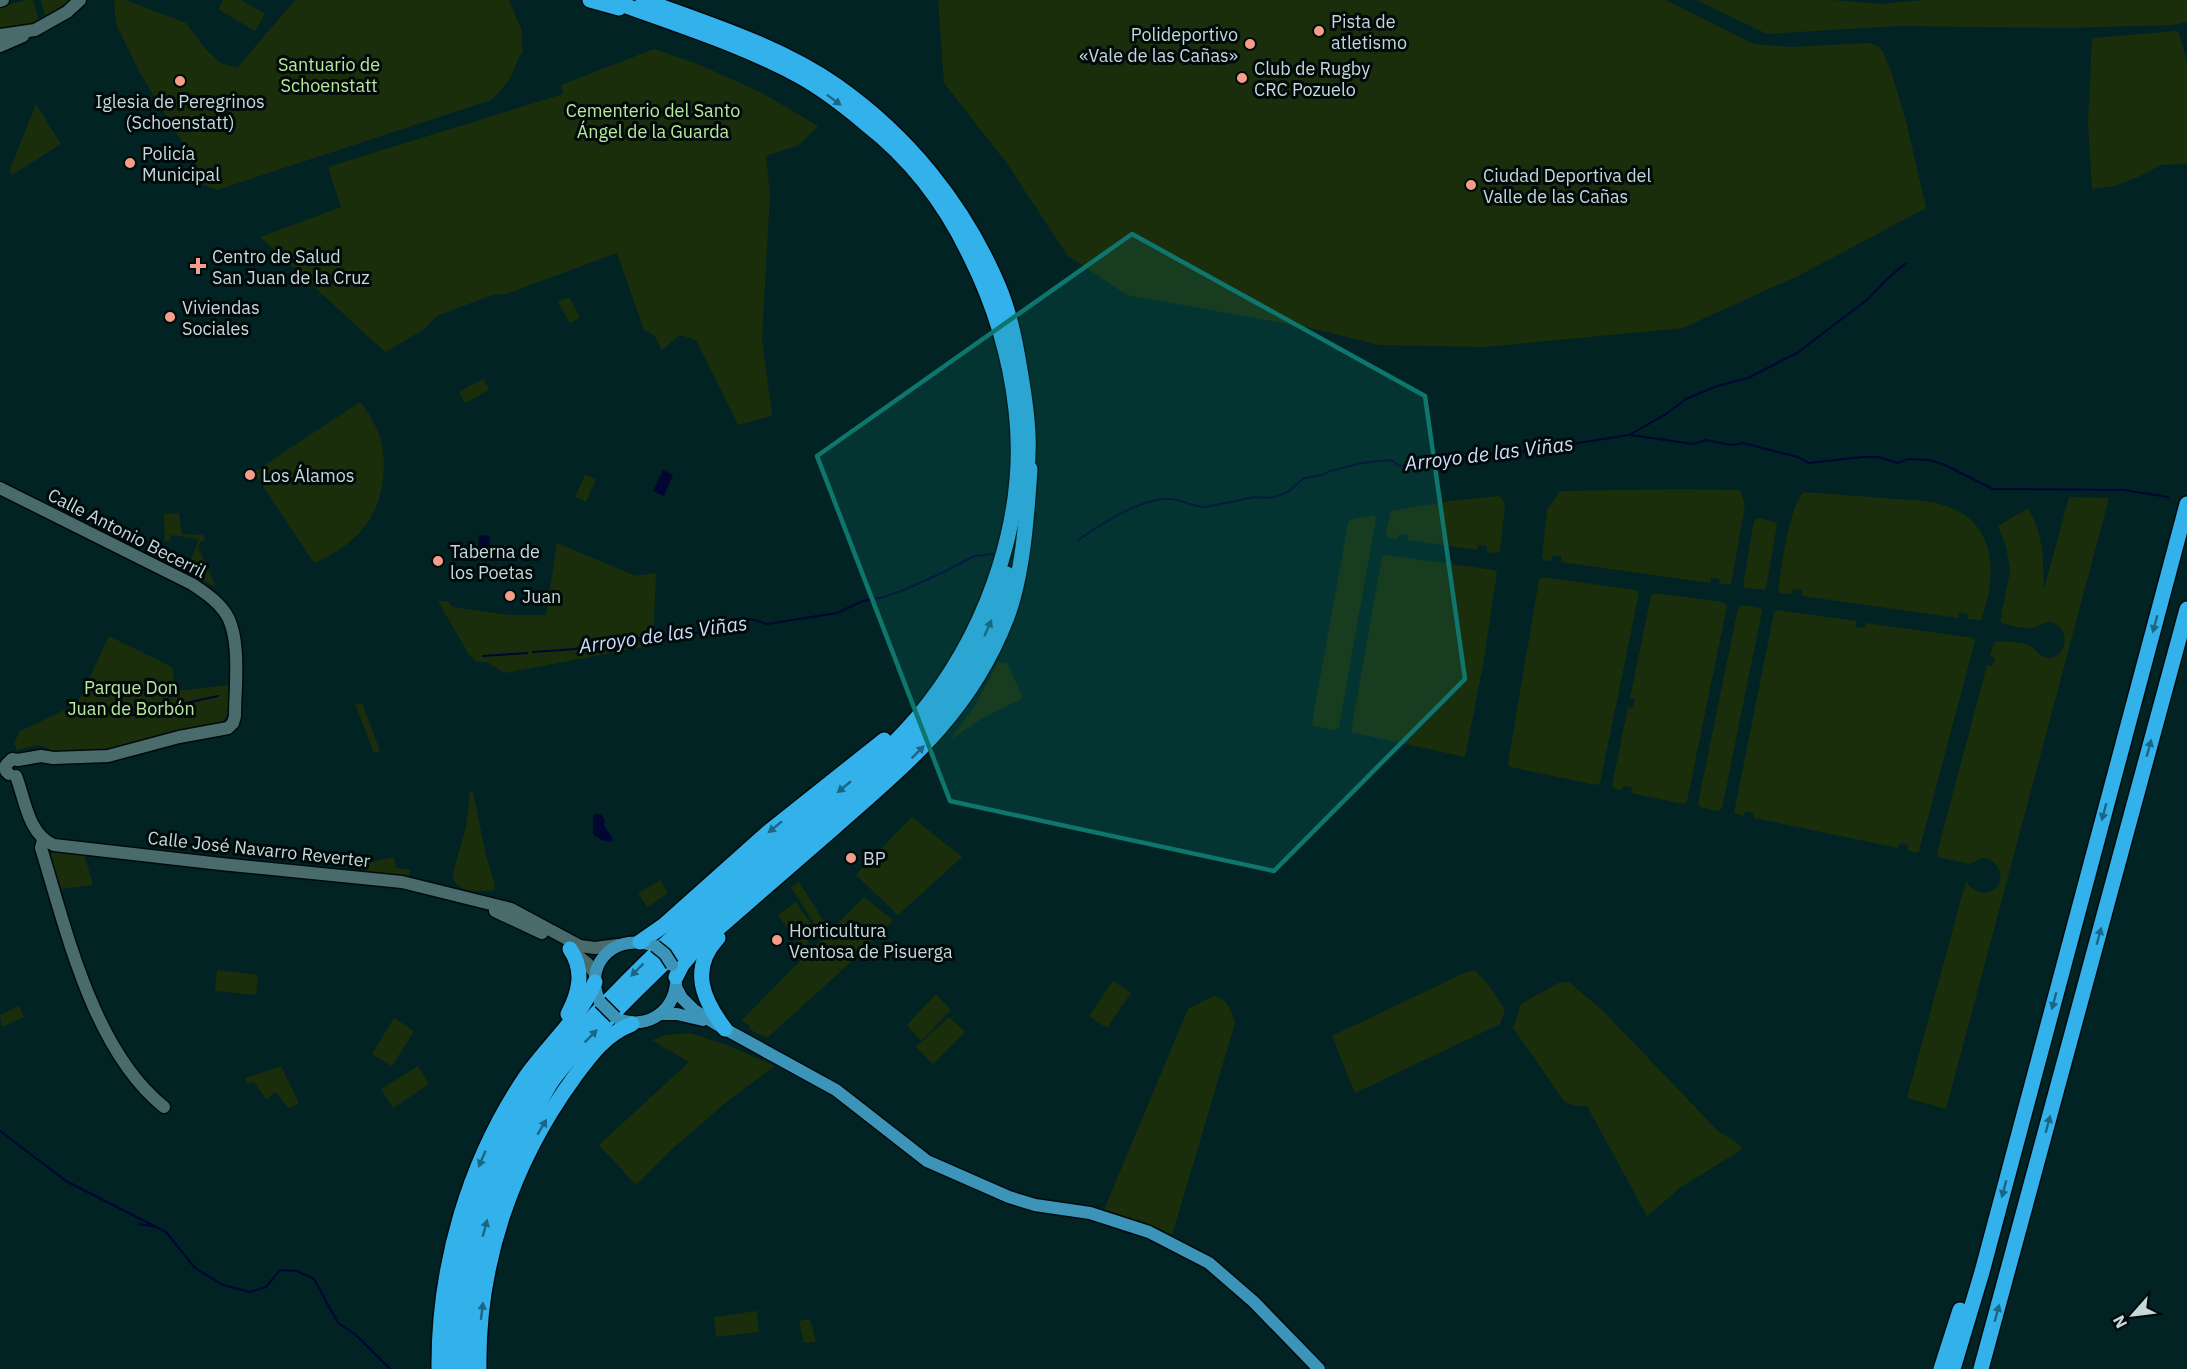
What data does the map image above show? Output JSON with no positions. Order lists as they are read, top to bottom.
{
  "streets": {
    "street": ["Calle Antonio Becerril", "Calle José Navarro Reverter"]
  },
  "water": ["Arroyo de las Viñas"],
  "parks": ["Santuario de Schoenstatt", "Cementerio del Santo Ángel de la Guarda", "Parque Don Juan de Borbón"],
  "places": {
    "other": [
      "Pista de atletismo",
      "Polideportivo «Vale de las Cañas»",
      "Club de Rugby CRC Pozuelo",
      "Iglesia de Peregrinos (Schoenstatt)",
      "Policía Municipal",
      "Ciudad Deportiva del Valle de las Cañas",
      "Viviendas Sociales",
      "Los Álamos",
      "Taberna de los Poetas",
      "Juan",
      "BP",
      "Horticultura Ventosa de Pisuerga"
    ],
    "health": ["Centro de Salud San Juan de la Cruz"]
  },
  "north": "bottom left"
}
